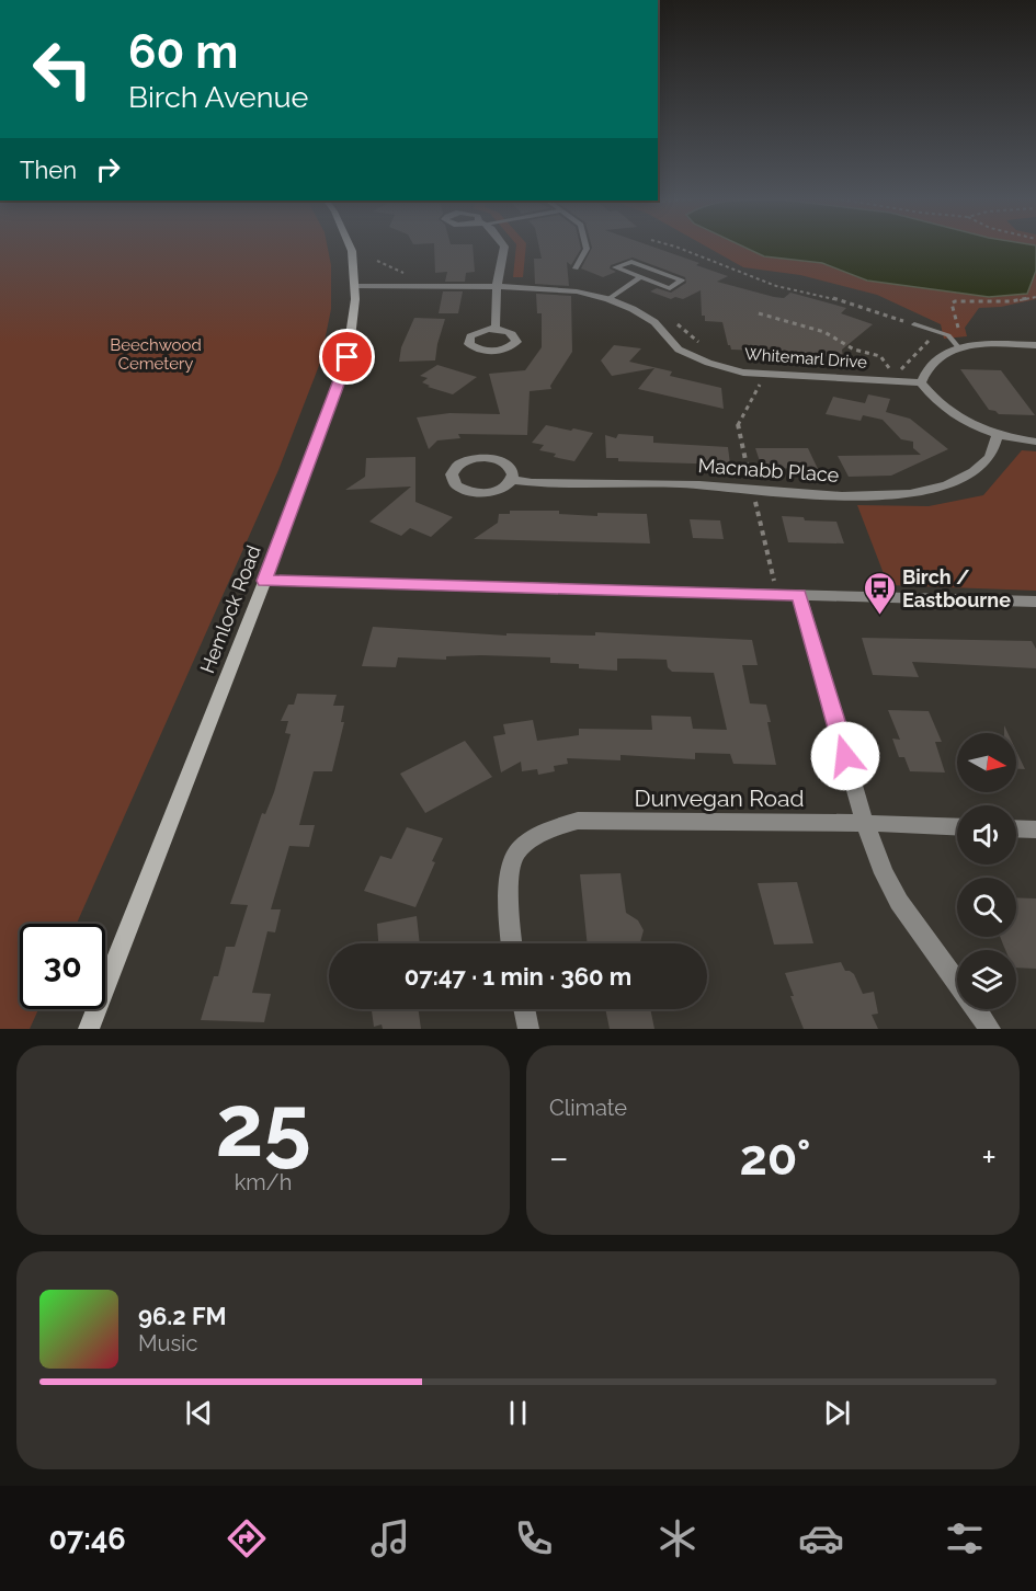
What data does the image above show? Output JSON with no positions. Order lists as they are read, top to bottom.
{
  "streets": {
    "main road": ["Hemlock Road"],
    "street": ["Whitemarl Drive", "Macnabb Place", "Dunvegan Road"]
  },
  "crossings": [
    ["Whitemarl Drive", "Hemlock Road"]
  ],
  "parks": ["Beechwood Cemetery"],
  "places": {
    "bus stop": ["Birch / Eastbourne"]
  },
  "north": "right",
  "page": {
    "turn": ["60 m", "Birch Avenue"],
    "then": "Then",
    "limit": "30",
    "trip": "07:47 · 1 min · 360 m",
    "tile": [
      ["25", "km/h"],
      "Climate"
    ],
    "heat": ["−", "20°", "+"],
    "song": ["96.2 FM", "Music"],
    "tabs": "07:46"
  }
}
